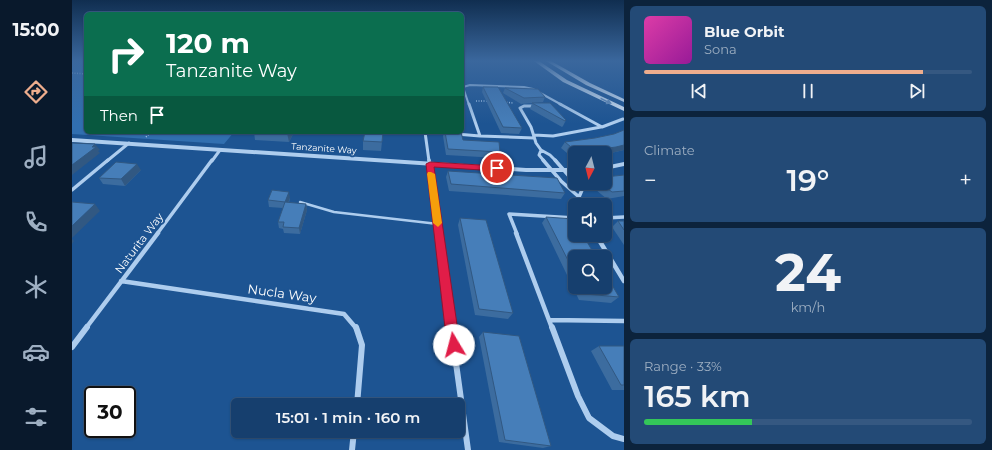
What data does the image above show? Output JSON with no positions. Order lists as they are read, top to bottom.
{
  "streets": {
    "street": ["Tanzanite Way", "Naturita Way", "Nucla Way"]
  },
  "crossings": [
    ["Tanzanite Way", "Naturita Way"],
    ["Naturita Way", "Nucla Way"]
  ],
  "north": "bottom",
  "page": {
    "tabs": "15:00",
    "turn": ["120 m", "Tanzanite Way"],
    "song": ["Blue Orbit", "Sona"],
    "then": "Then",
    "tile": [
      "Climate",
      ["24", "km/h"],
      ["Range · 33%", "165 km"]
    ],
    "heat": ["−", "19°", "+"],
    "limit": "30",
    "trip": "15:01 · 1 min · 160 m"
  }
}
